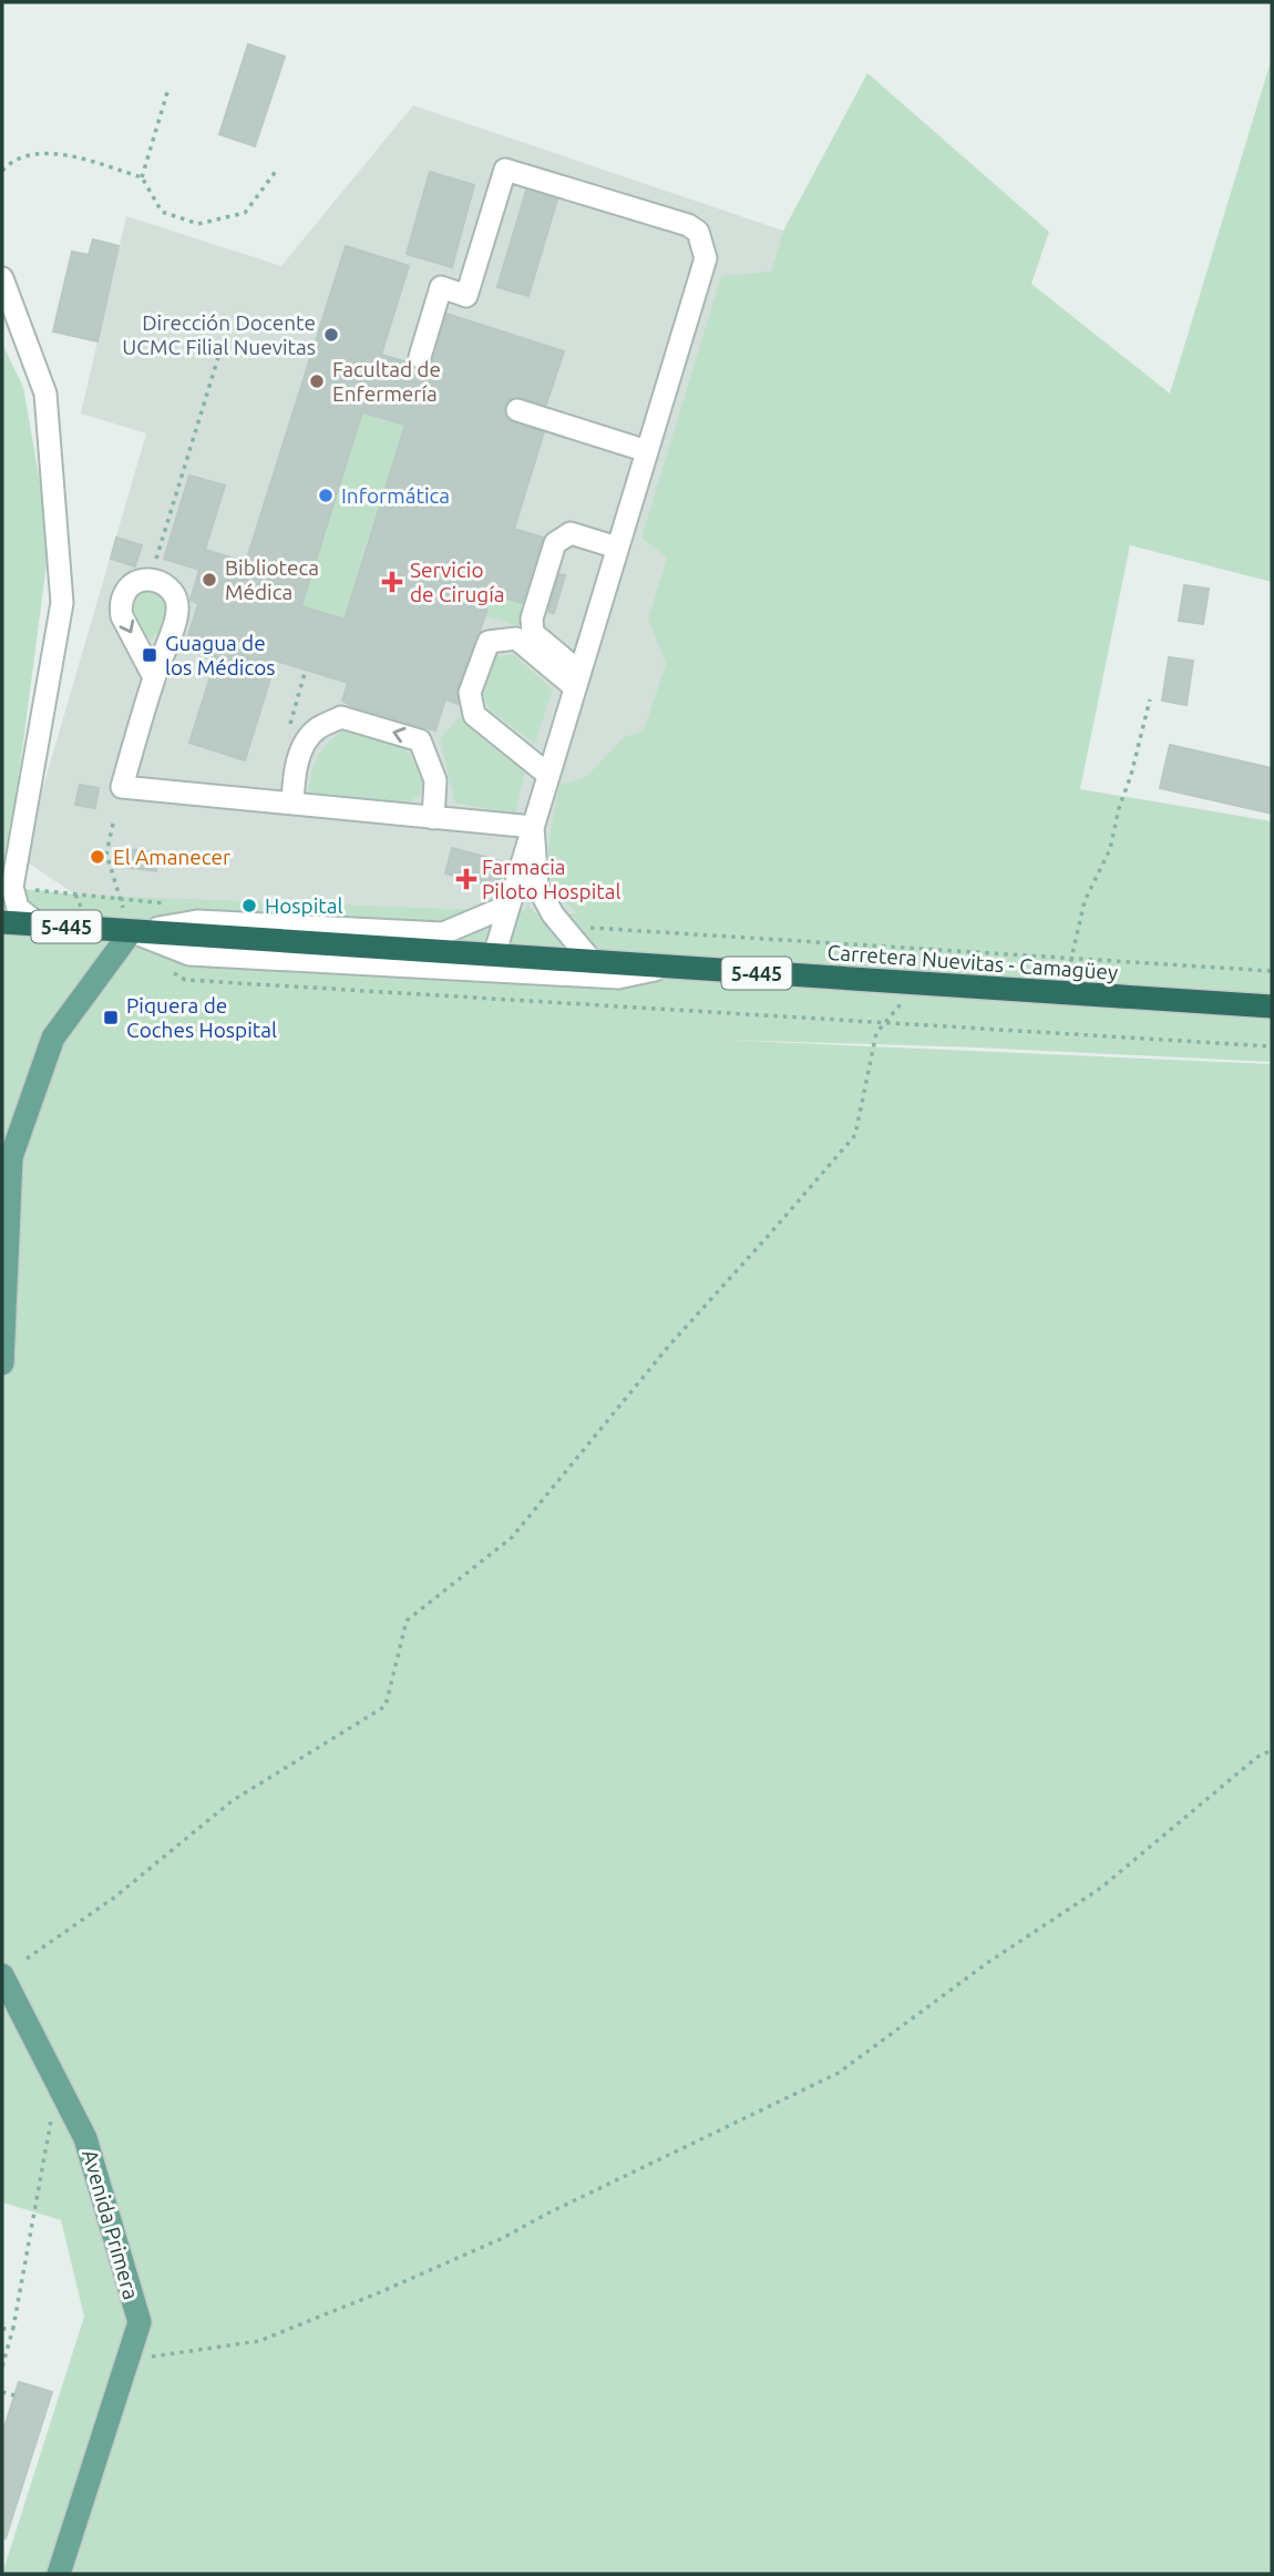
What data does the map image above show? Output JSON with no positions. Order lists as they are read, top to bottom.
{
  "streets": {
    "highway": ["5-445", "Carretera Nuevitas - Camagüey"],
    "main road": ["Avenida Primera"]
  },
  "places": {
    "other": [
      "Dirección Docente UCMC Filial Nuevitas",
      "Facultad de Enfermería",
      "Informática",
      "Biblioteca Médica",
      "El Amanecer",
      "Hospital"
    ],
    "health": ["Servicio de Cirugía", "Farmacia Piloto Hospital"],
    "transit": ["Guagua de los Médicos", "Piquera de Coches Hospital"]
  }
}
